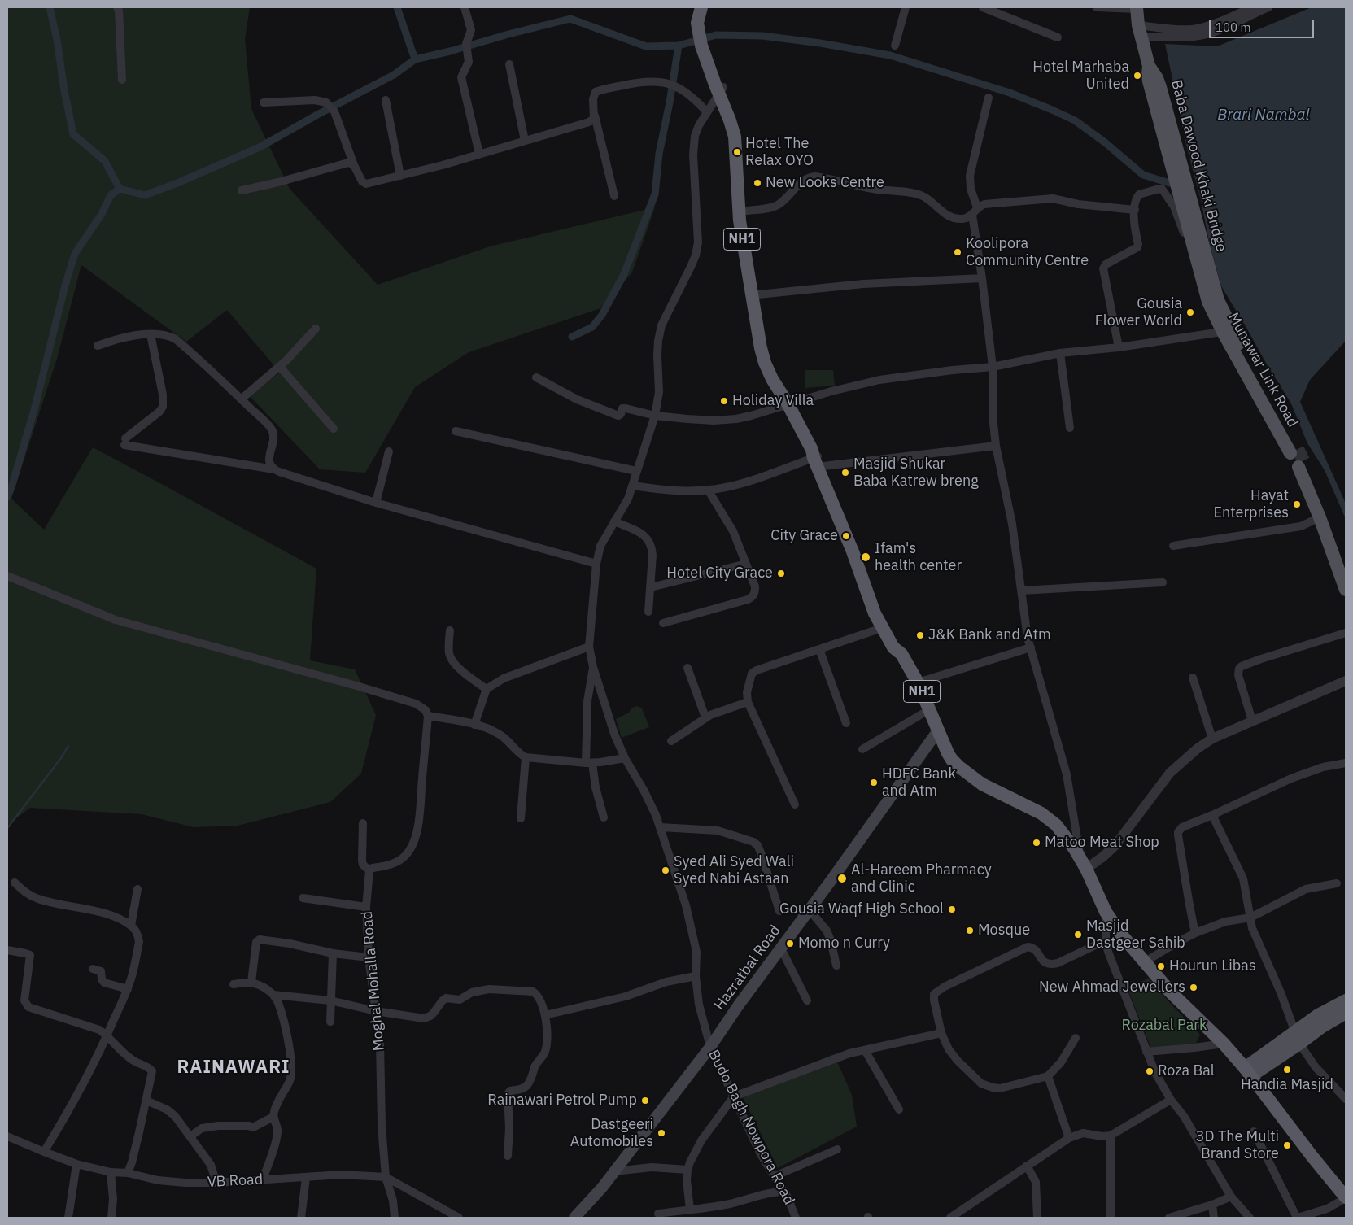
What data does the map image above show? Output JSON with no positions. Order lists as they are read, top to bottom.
{
  "streets": {
    "highway": ["NH1"],
    "main road": ["Baba Dawood Khaki Bridge", "Munawar Link Road", "Hazratbal Road"],
    "street": ["Moghal Mohalla Road", "Budo Bagh Nowpora Road", "VB Road"]
  },
  "crossings": [
    ["Baba Dawood Khaki Bridge", "Munawar Link Road"],
    ["NH1", "Hazratbal Road"],
    ["NH1", "Budo Bagh Nowpora Road"],
    ["Hazratbal Road", "Budo Bagh Nowpora Road"],
    ["Moghal Mohalla Road", "VB Road"]
  ],
  "districts": ["RAINAWARI"],
  "water": ["Brari Nambal"],
  "parks": ["Rozabal Park"],
  "places": [
    "Hotel Marhaba United",
    "Hotel The Relax OYO",
    "New Looks Centre",
    "Koolipora Community Centre",
    "Gousia Flower World",
    "Holiday Villa",
    "Masjid Shukar Baba Katrew breng",
    "Hayat Enterprises",
    "City Grace",
    "Ifam's health center",
    "Hotel City Grace",
    "J&K Bank and Atm",
    "HDFC Bank and Atm",
    "Matoo Meat Shop",
    "Syed Ali Syed Wali Syed Nabi Astaan",
    "Al-Hareem Pharmacy and Clinic",
    "Gousia Waqf High School",
    "Mosque",
    "Masjid Dastgeer Sahib",
    "Momo n Curry",
    "Hourun Libas",
    "New Ahmad Jewellers",
    "Handia Masjid",
    "Roza Bal",
    "Rainawari Petrol Pump",
    "Dastgeeri Automobiles",
    "3D The Multi Brand Store"
  ],
  "scale_bar": "100 m"
}
